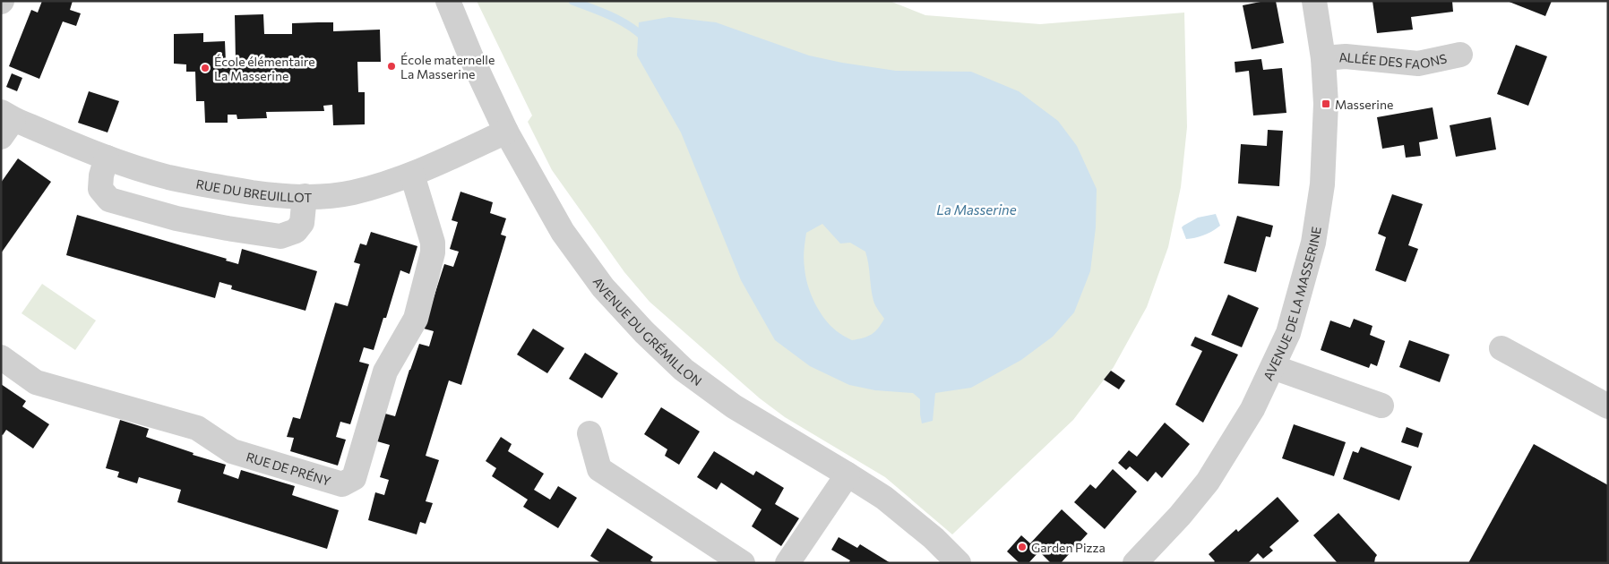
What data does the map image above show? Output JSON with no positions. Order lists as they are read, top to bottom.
{
  "streets": {
    "street": [
      "ALLÉE DES FAONS",
      "RUE DU BREUILLOT",
      "AVENUE DE LA MASSERINE",
      "AVENUE DU GRÉMILLON",
      "RUE DE PRÉNY"
    ]
  },
  "crossings": [
    ["ALLÉE DES FAONS", "AVENUE DE LA MASSERINE"],
    ["RUE DU BREUILLOT", "AVENUE DU GRÉMILLON"],
    ["RUE DU BREUILLOT", "RUE DE PRÉNY"]
  ],
  "water": ["La Masserine"],
  "places": {
    "other": ["École maternelle La Masserine", "École élémentaire La Masserine", "Garden Pizza"],
    "transit": ["Masserine"]
  }
}
